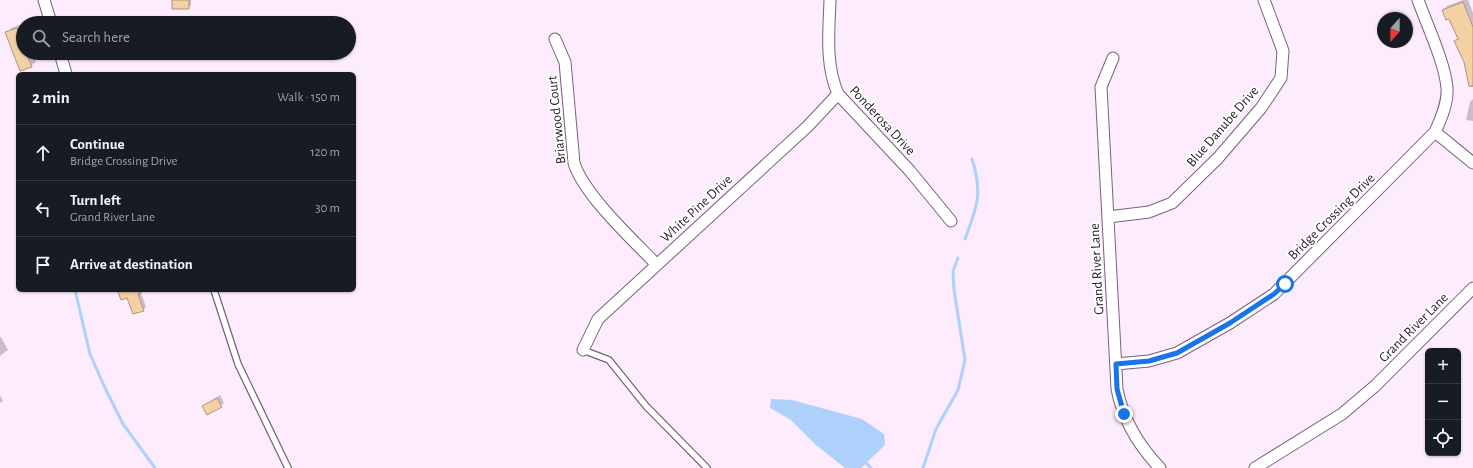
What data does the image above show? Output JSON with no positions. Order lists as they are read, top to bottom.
{
  "streets": {
    "street": [
      "Briarwood Court",
      "Ponderosa Drive",
      "Blue Danube Drive",
      "White Pine Drive",
      "Bridge Crossing Drive",
      "Grand River Lane"
    ]
  },
  "crossings": [
    ["Briarwood Court", "White Pine Drive"],
    ["Ponderosa Drive", "White Pine Drive"],
    ["Blue Danube Drive", "Grand River Lane"],
    ["Bridge Crossing Drive", "Grand River Lane"]
  ],
  "north": "bottom",
  "page": {
    "search": "Search here",
    "heading": ["2 min", "Walk · 150 m"],
    "list": [
      ["Continue", "Bridge Crossing Drive", "120 m"],
      ["Turn left", "Grand River Lane", "30 m"],
      "Arrive at destination"
    ],
    "map_buttons": ["+", "−"]
  }
}
